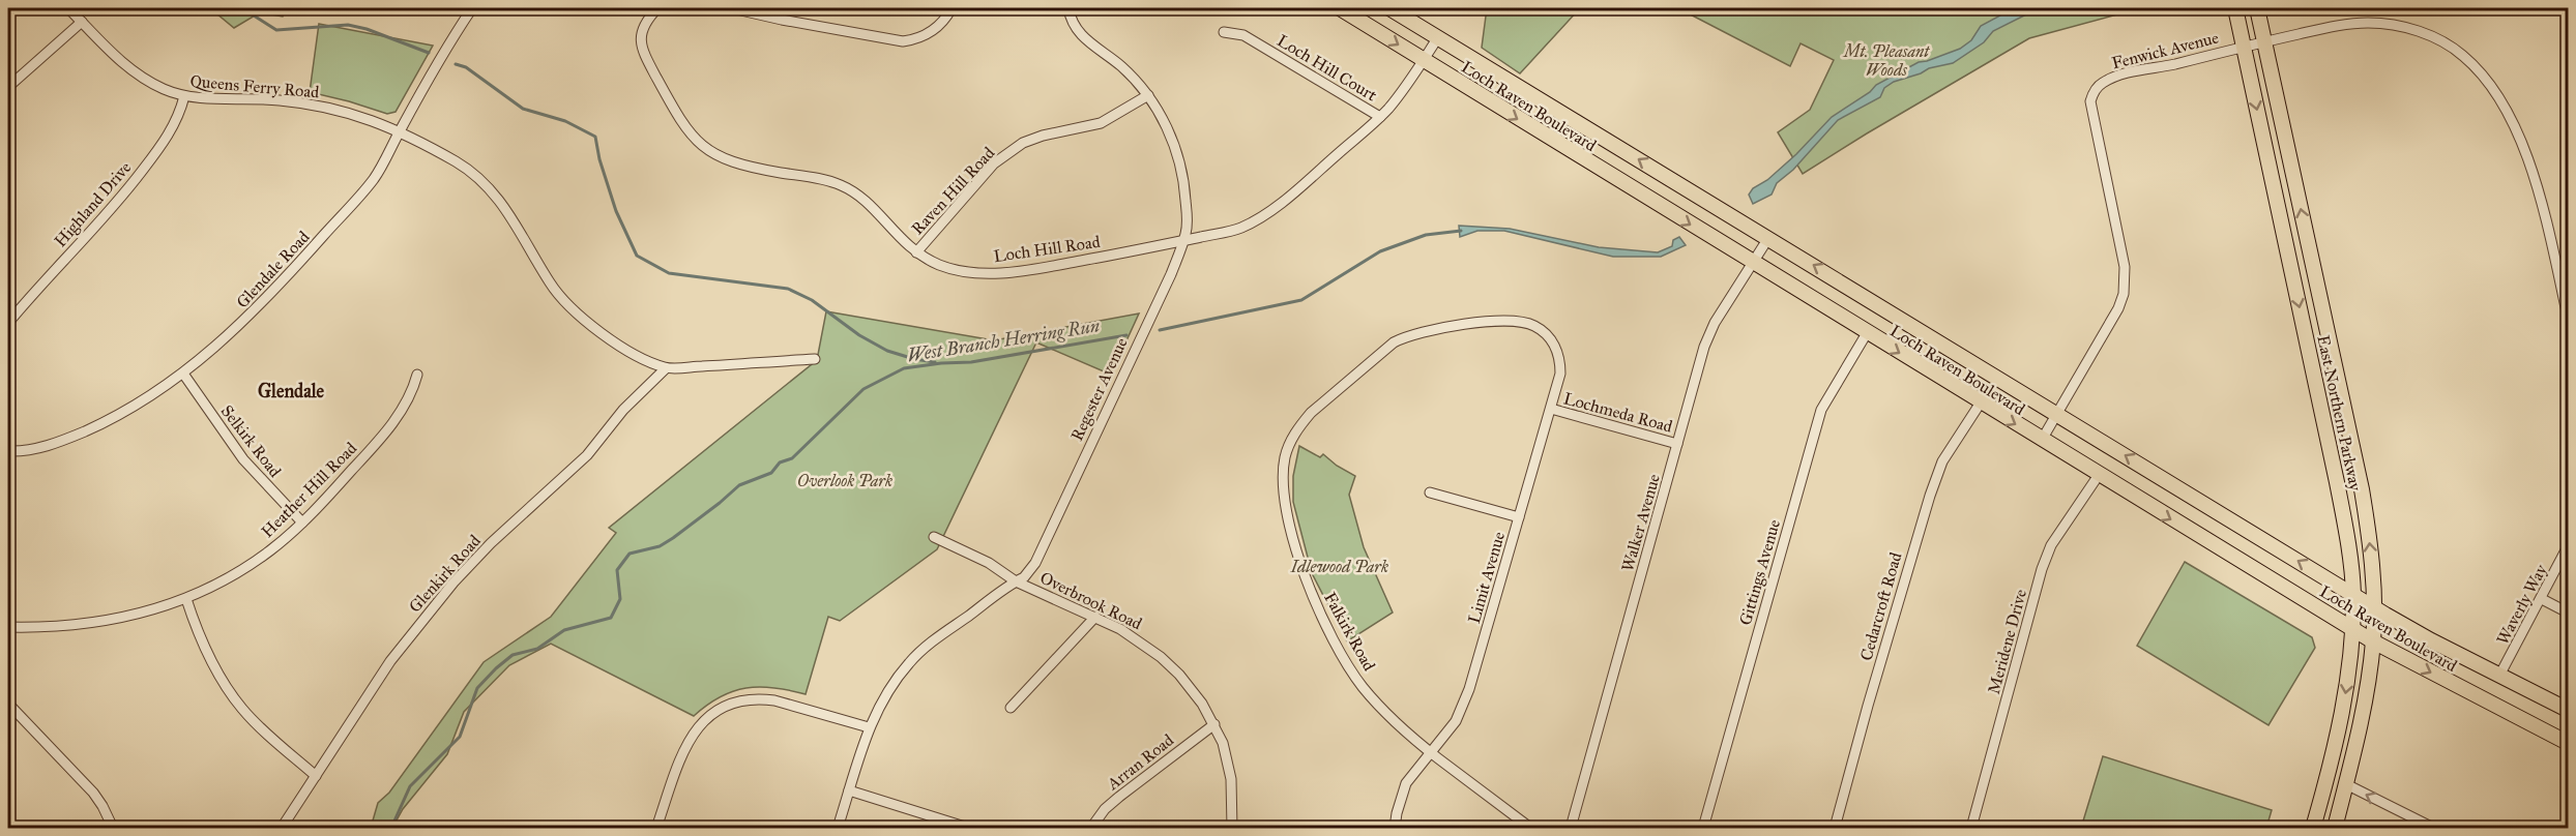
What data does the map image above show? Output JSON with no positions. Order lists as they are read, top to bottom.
{
  "streets": {
    "main road": ["Loch Raven Boulevard", "East Northern Parkway"],
    "street": [
      "Fenwick Avenue",
      "Loch Hill Court",
      "Queens Ferry Road",
      "Raven Hill Road",
      "Highland Drive",
      "Loch Hill Road",
      "Glendale Road",
      "Regester Avenue",
      "Lochmeda Road",
      "Selkirk Road",
      "Heather Hill Road",
      "Walker Avenue",
      "Gittings Avenue",
      "Glenkirk Road",
      "Limit Avenue",
      "Overbrook Road",
      "Waverly Way",
      "Cedarcroft Road",
      "Falkirk Road",
      "Meridene Drive",
      "Arran Road"
    ]
  },
  "crossings": [
    ["Fenwick Avenue", "Loch Raven Boulevard"],
    ["Fenwick Avenue", "East Northern Parkway"],
    ["Loch Hill Court", "Loch Hill Road"],
    ["Queens Ferry Road", "Highland Drive"],
    ["Queens Ferry Road", "Glendale Road"],
    ["Queens Ferry Road", "Glenkirk Road"],
    ["Loch Raven Boulevard", "Loch Hill Road"],
    ["Loch Raven Boulevard", "East Northern Parkway"],
    ["Loch Raven Boulevard", "Walker Avenue"],
    ["Loch Raven Boulevard", "Gittings Avenue"],
    ["Loch Raven Boulevard", "Waverly Way"],
    ["Loch Raven Boulevard", "Cedarcroft Road"],
    ["Loch Raven Boulevard", "Meridene Drive"],
    ["Raven Hill Road", "Loch Hill Road"],
    ["Raven Hill Road", "Regester Avenue"],
    ["Loch Hill Road", "Regester Avenue"],
    ["Glendale Road", "Selkirk Road"],
    ["Regester Avenue", "Overbrook Road"],
    ["Lochmeda Road", "Walker Avenue"],
    ["Lochmeda Road", "Limit Avenue"],
    ["Selkirk Road", "Heather Hill Road"],
    ["Limit Avenue", "Falkirk Road"],
    ["Overbrook Road", "Arran Road"]
  ],
  "districts": ["Glendale"],
  "water": ["West Branch Herring Run"],
  "parks": ["Mt. Pleasant Woods", "Overlook Park", "Idlewood Park"]
}
